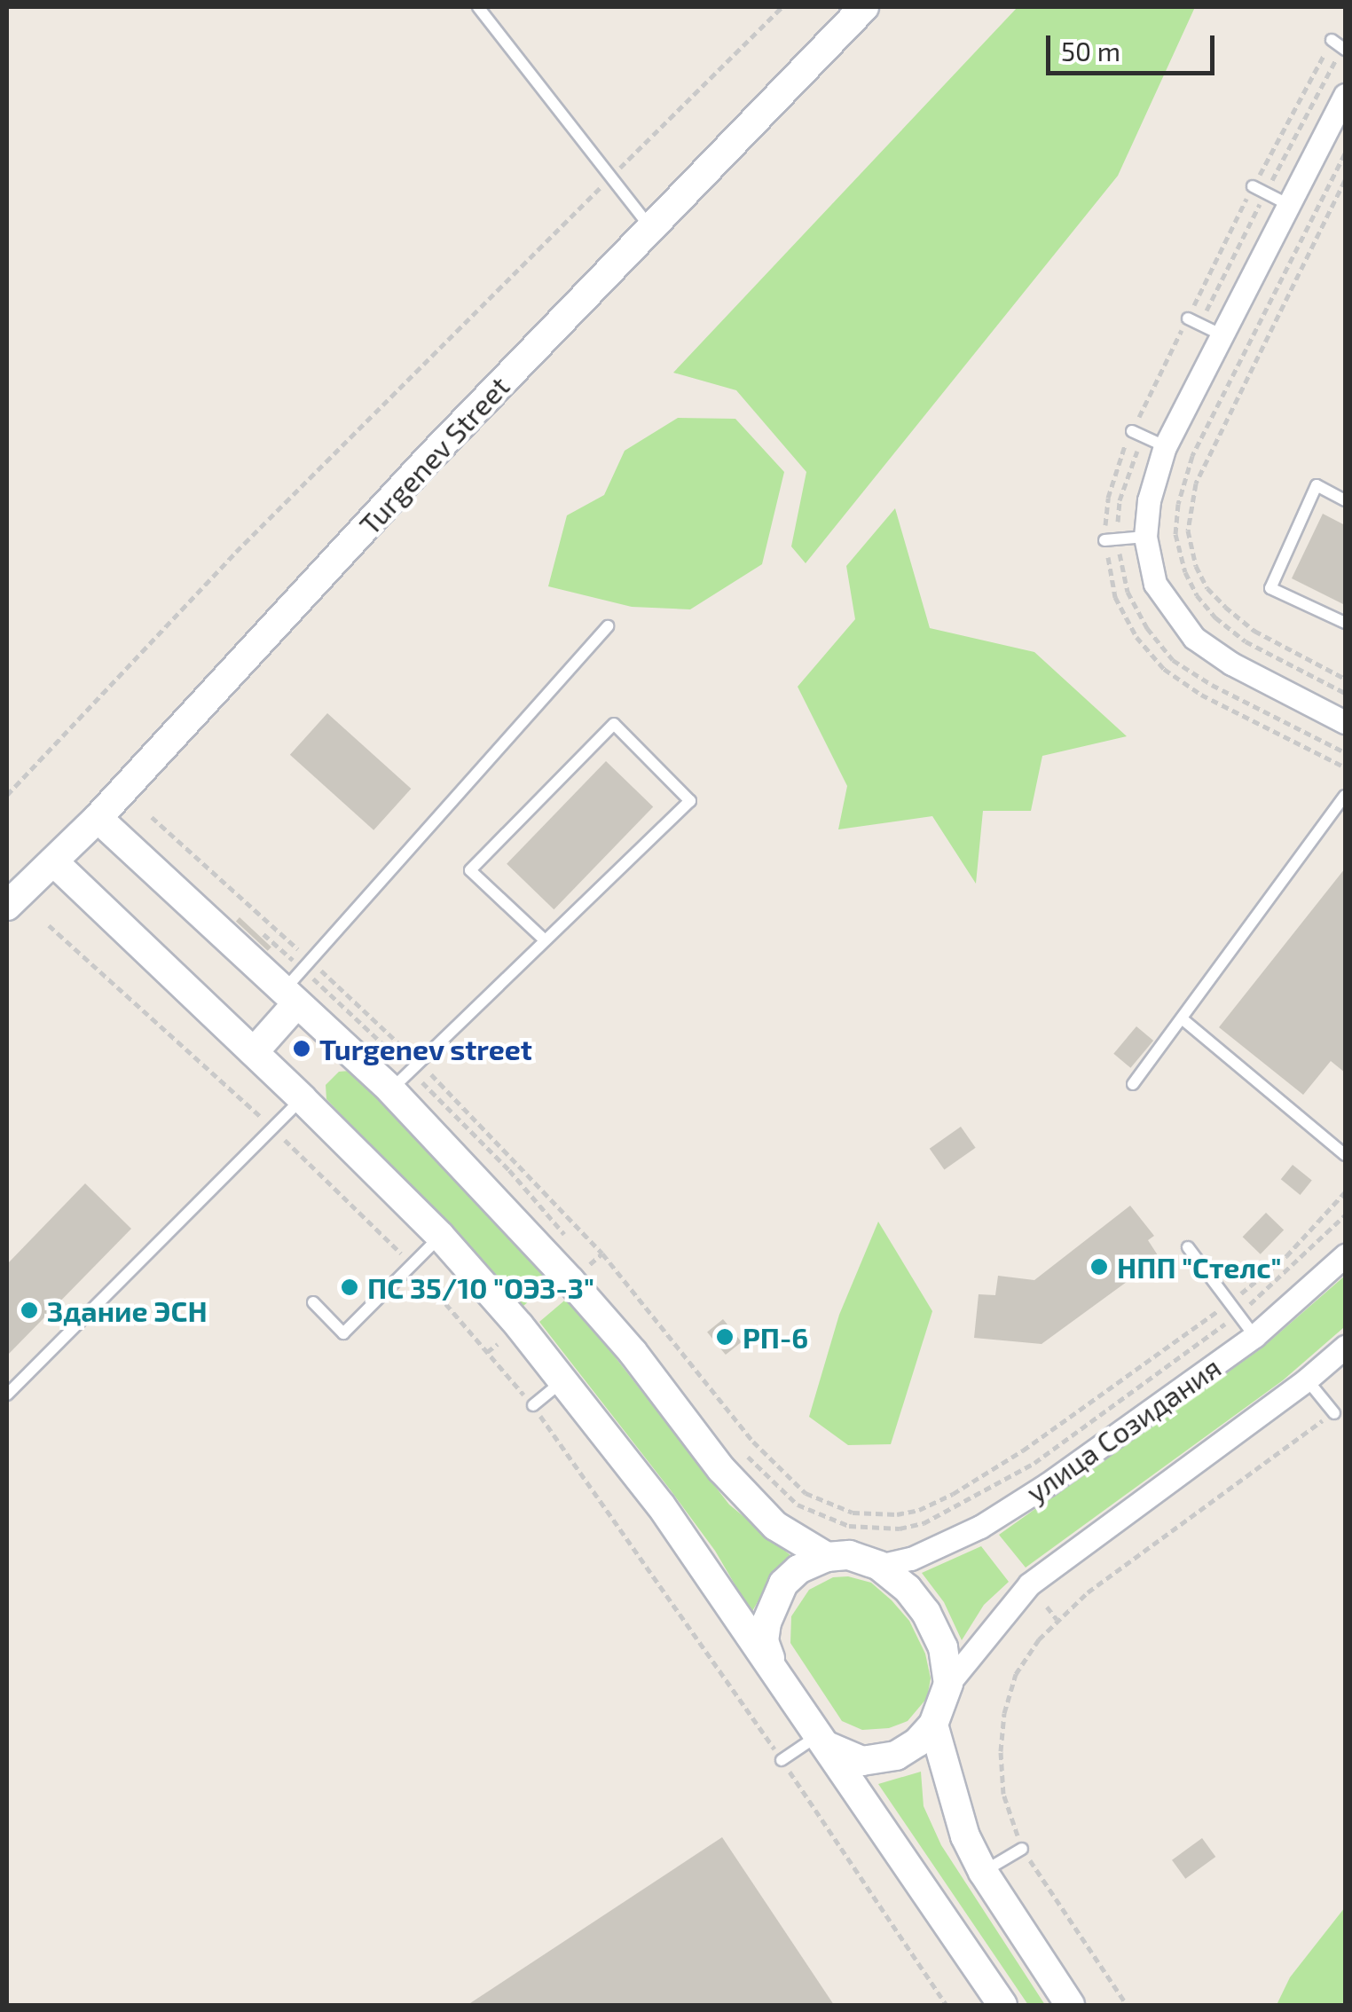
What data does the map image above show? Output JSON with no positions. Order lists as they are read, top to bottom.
{
  "streets": {
    "street": ["Turgenev Street", "улица Созидания"]
  },
  "places": [
    "Turgenev street",
    "НПП \"Стелс\"",
    "ПС 35/10 \"ОЭЗ-3\"",
    "Здание ЭСН",
    "РП-6"
  ],
  "scale_bar": "50 m"
}
